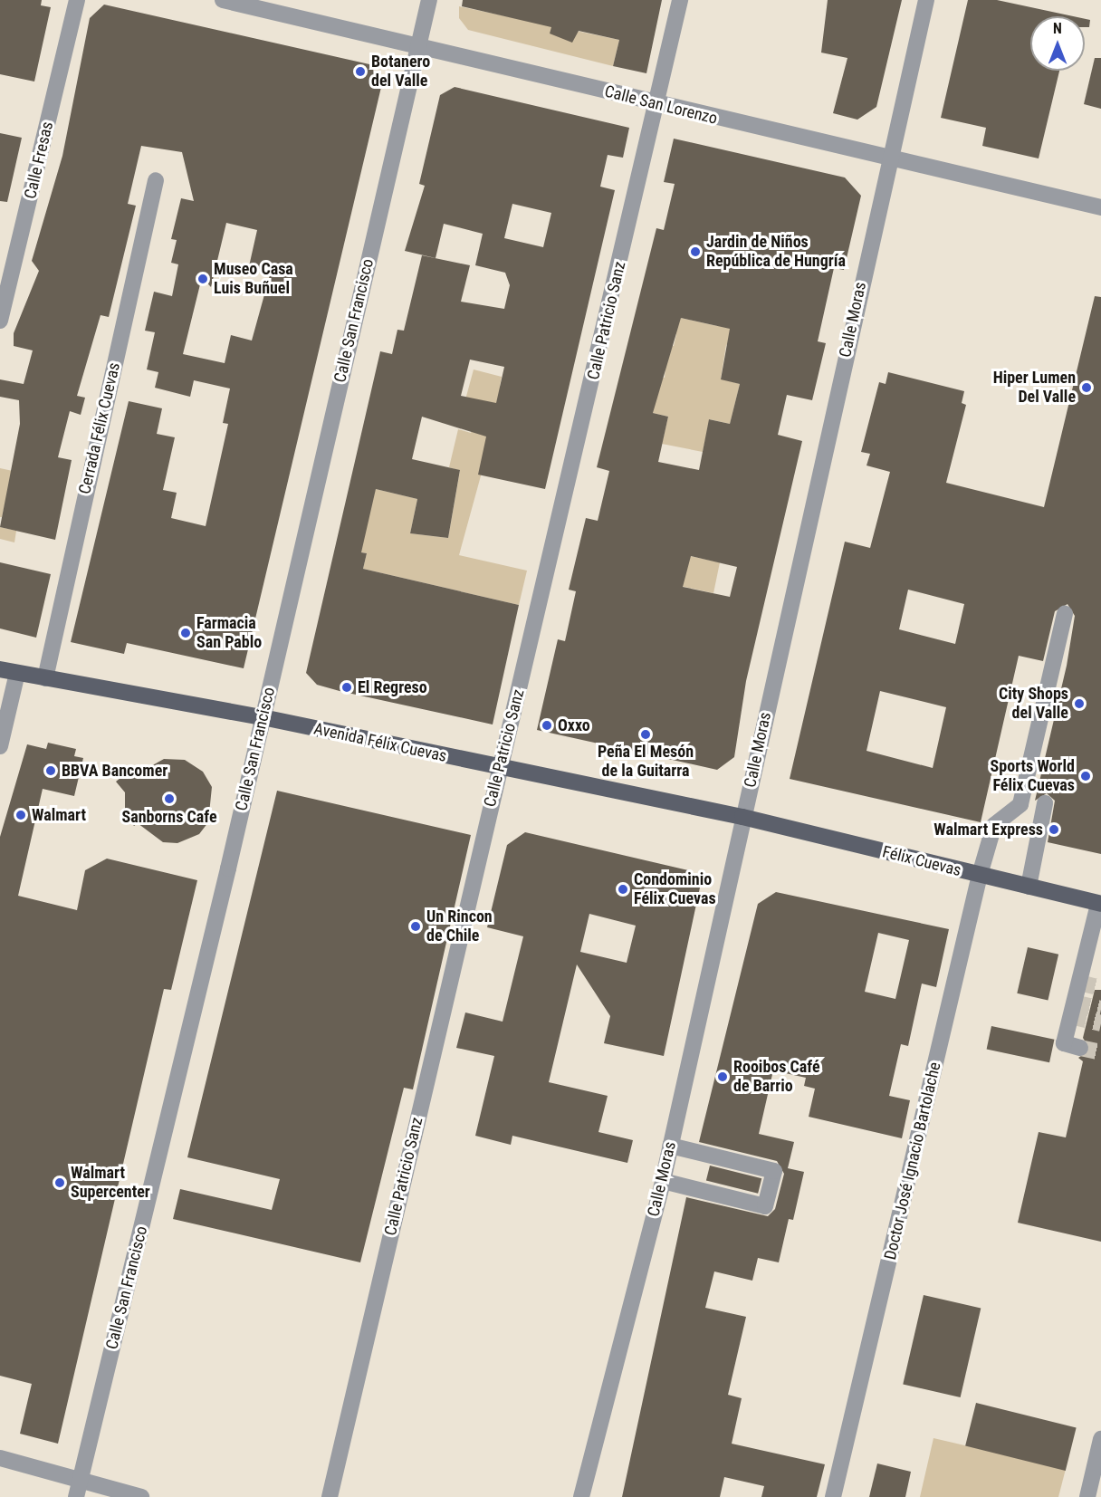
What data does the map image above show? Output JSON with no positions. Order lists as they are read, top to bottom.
{
  "streets": {
    "main road": ["Avenida Félix Cuevas", "Félix Cuevas"],
    "street": [
      "Calle San Lorenzo",
      "Calle Fresas",
      "Calle Moras",
      "Calle San Francisco",
      "Calle Patricio Sanz",
      "Cerrada Félix Cuevas",
      "Doctor José Ignacio Bartolache"
    ]
  },
  "crossings": [
    ["Calle San Lorenzo", "Calle Moras"],
    ["Calle San Lorenzo", "Calle San Francisco"],
    ["Calle San Lorenzo", "Calle Patricio Sanz"],
    ["Calle Moras", "Avenida Félix Cuevas"],
    ["Calle Moras", "Félix Cuevas"],
    ["Calle San Francisco", "Avenida Félix Cuevas"],
    ["Calle Patricio Sanz", "Avenida Félix Cuevas"],
    ["Cerrada Félix Cuevas", "Avenida Félix Cuevas"],
    ["Avenida Félix Cuevas", "Félix Cuevas"],
    ["Félix Cuevas", "Doctor José Ignacio Bartolache"]
  ],
  "places": [
    "Botanero del Valle",
    "Jardin de Niños República de Hungría",
    "Museo Casa Luis Buñuel",
    "Hiper Lumen Del Valle",
    "Farmacia San Pablo",
    "El Regreso",
    "City Shops del Valle",
    "Oxxo",
    "Peña El Mesón de la Guitarra",
    "BBVA Bancomer",
    "Sports World Félix Cuevas",
    "Sanborns Cafe",
    "Walmart",
    "Walmart Express",
    "Condominio Félix Cuevas",
    "Un Rincon de Chile",
    "Rooibos Café de Barrio",
    "Walmart Supercenter"
  ],
  "north": "top"
}
